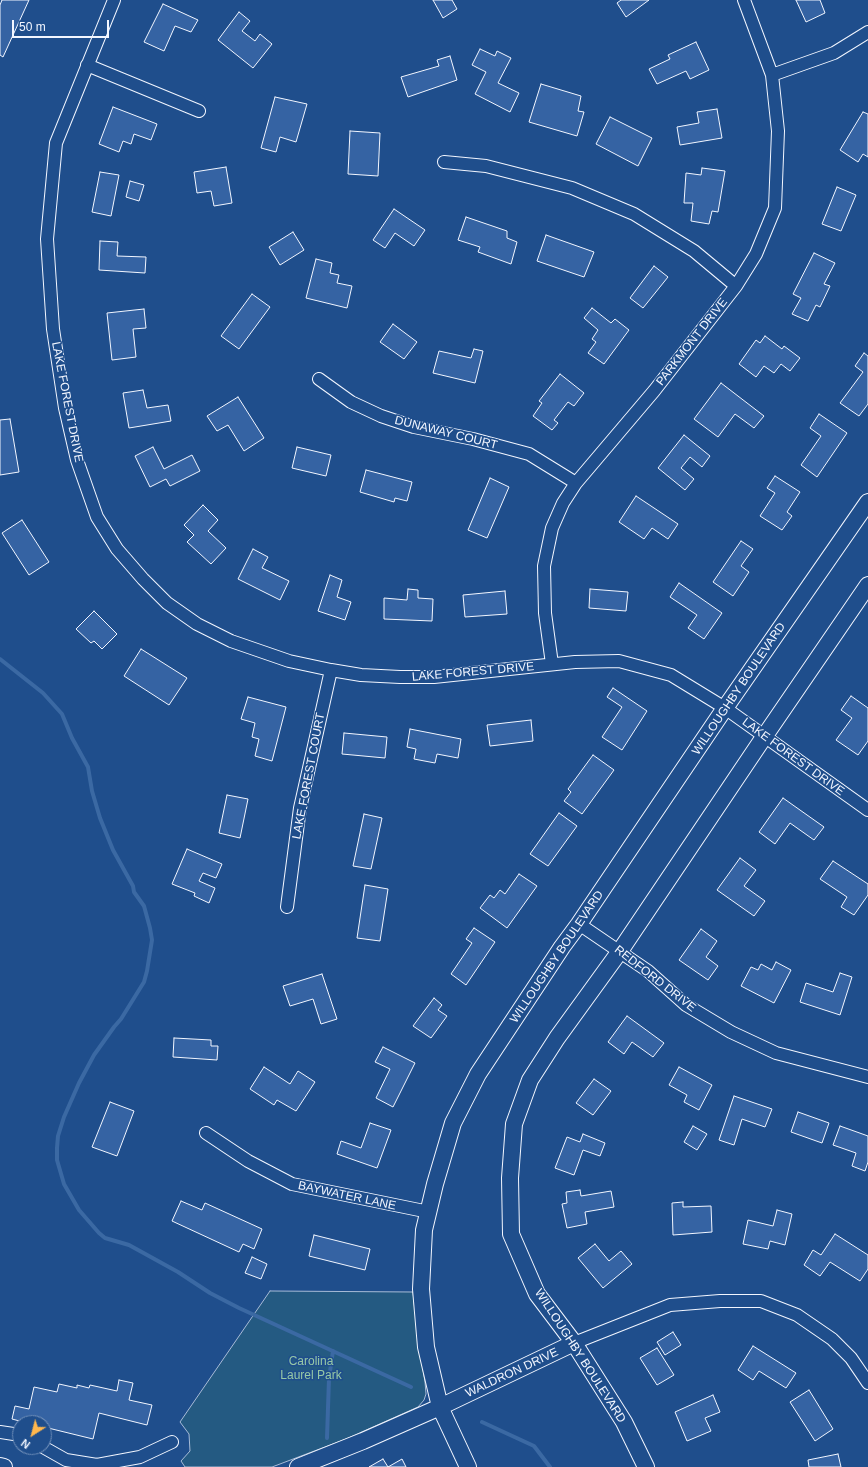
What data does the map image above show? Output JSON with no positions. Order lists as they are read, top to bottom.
{
  "streets": {
    "street": [
      "PARKMONT DRIVE",
      "LAKE FOREST DRIVE",
      "DUNAWAY COURT",
      "WILLOUGHBY BOULEVARD",
      "LAKE FOREST COURT",
      "REDFORD DRIVE",
      "BAYWATER LANE",
      "WALDRON DRIVE"
    ]
  },
  "crossings": [
    ["PARKMONT DRIVE", "LAKE FOREST DRIVE"],
    ["PARKMONT DRIVE", "DUNAWAY COURT"],
    ["LAKE FOREST DRIVE", "WILLOUGHBY BOULEVARD"],
    ["LAKE FOREST DRIVE", "LAKE FOREST COURT"],
    ["WILLOUGHBY BOULEVARD", "REDFORD DRIVE"],
    ["WILLOUGHBY BOULEVARD", "BAYWATER LANE"],
    ["WILLOUGHBY BOULEVARD", "WALDRON DRIVE"]
  ],
  "parks": ["Carolina Laurel Park"],
  "scale_bar": "50 m",
  "north": "bottom left"
}
